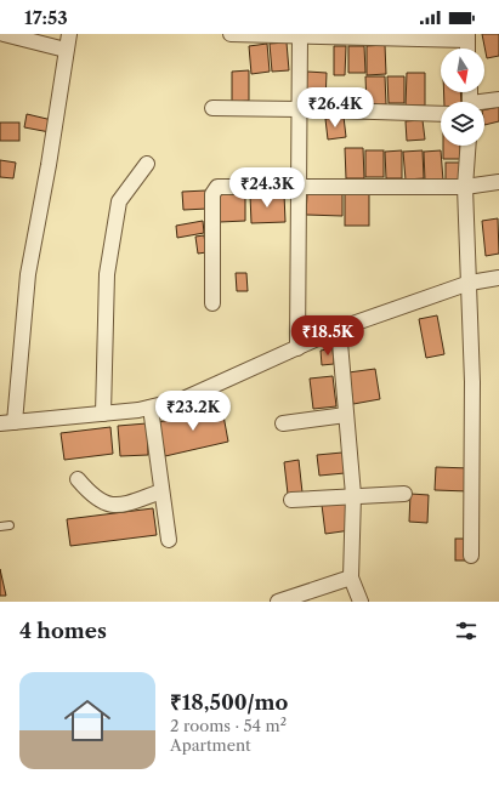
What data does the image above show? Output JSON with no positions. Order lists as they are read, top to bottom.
{
  "north": "bottom",
  "page": {
    "status": "17:53",
    "price": [
      "₹26.4K",
      "₹24.3K",
      "₹18.5K",
      "₹23.2K"
    ],
    "heading": "4 homes",
    "list": [
      {
        "name": "₹18,500/mo",
        "note": "2 rooms · 54 m² · Apartment"
      }
    ]
  }
}
